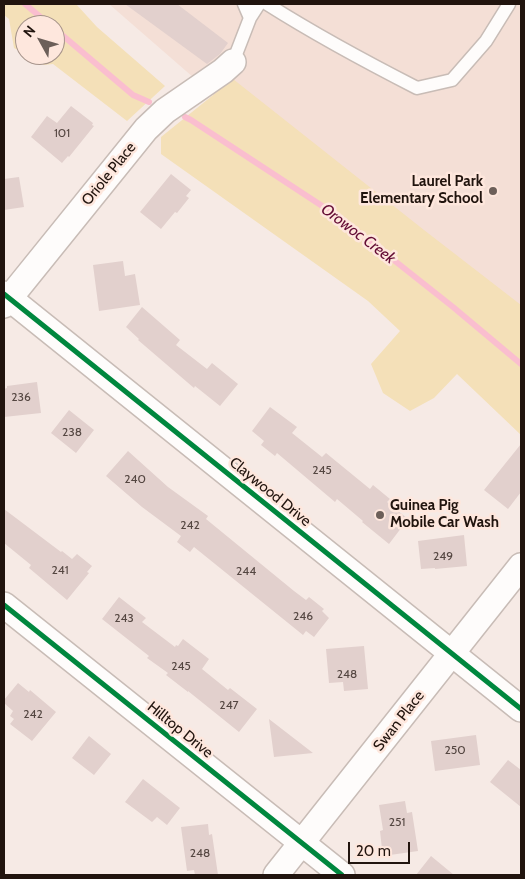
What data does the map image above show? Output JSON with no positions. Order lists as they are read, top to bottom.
{
  "streets": {
    "street": [
      "Oriole Place",
      "Claywood Drive",
      "Swan Place",
      "Hilltop Drive"
    ]
  },
  "crossings": [
    ["Oriole Place", "Claywood Drive"],
    ["Claywood Drive", "Swan Place"],
    ["Swan Place", "Hilltop Drive"]
  ],
  "water": ["Orowoc Creek"],
  "places": ["Laurel Park Elementary School", "Guinea Pig Mobile Car Wash"],
  "house_numbers": [
    "101",
    "236",
    "238",
    "245",
    "240",
    "242",
    "249",
    "241",
    "244",
    "246",
    "243",
    "245",
    "248",
    "247",
    "242",
    "250",
    "251",
    "248"
  ],
  "scale_bar": "20 m",
  "north": "top left"
}
